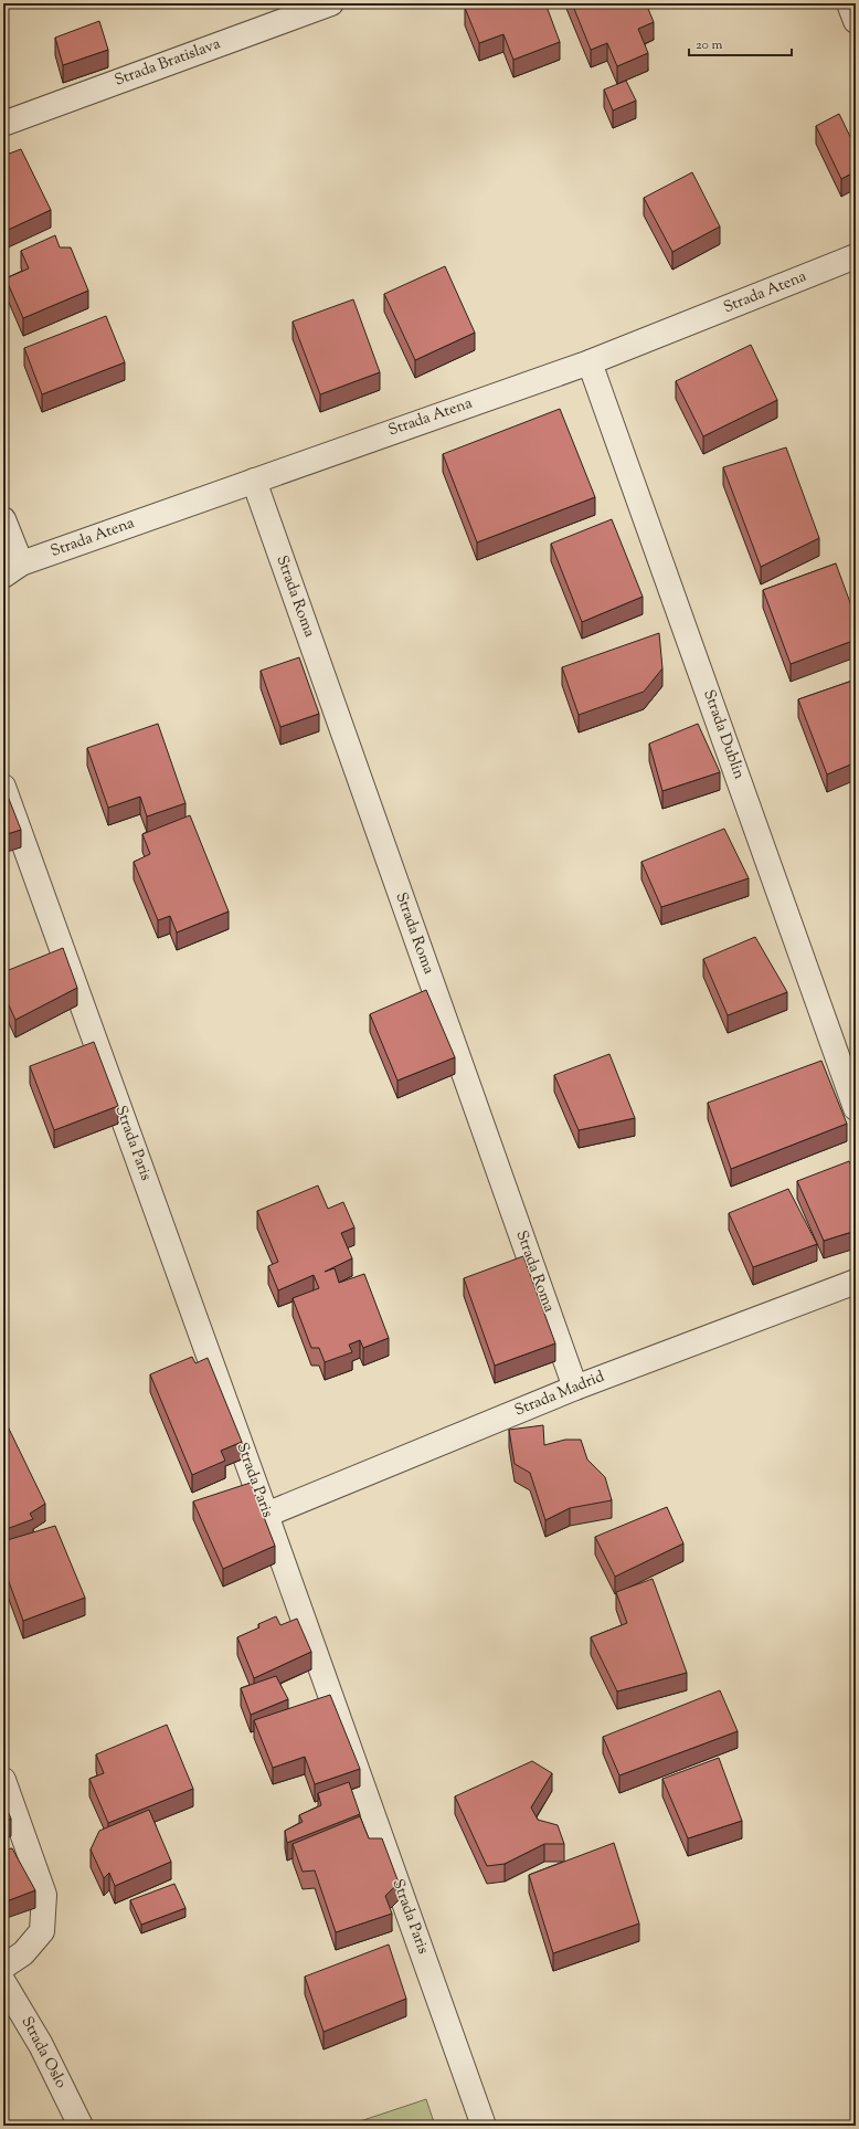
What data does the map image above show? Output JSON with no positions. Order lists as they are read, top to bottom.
{
  "streets": {
    "street": [
      "Strada Bratislava",
      "Strada Atena",
      "Strada Roma",
      "Strada Dublin",
      "Strada Paris",
      "Strada Madrid",
      "Strada Oslo"
    ]
  },
  "crossings": [
    ["Strada Atena", "Strada Roma"],
    ["Strada Atena", "Strada Dublin"],
    ["Strada Roma", "Strada Madrid"],
    ["Strada Paris", "Strada Madrid"]
  ],
  "scale_bar": "20 m"
}
